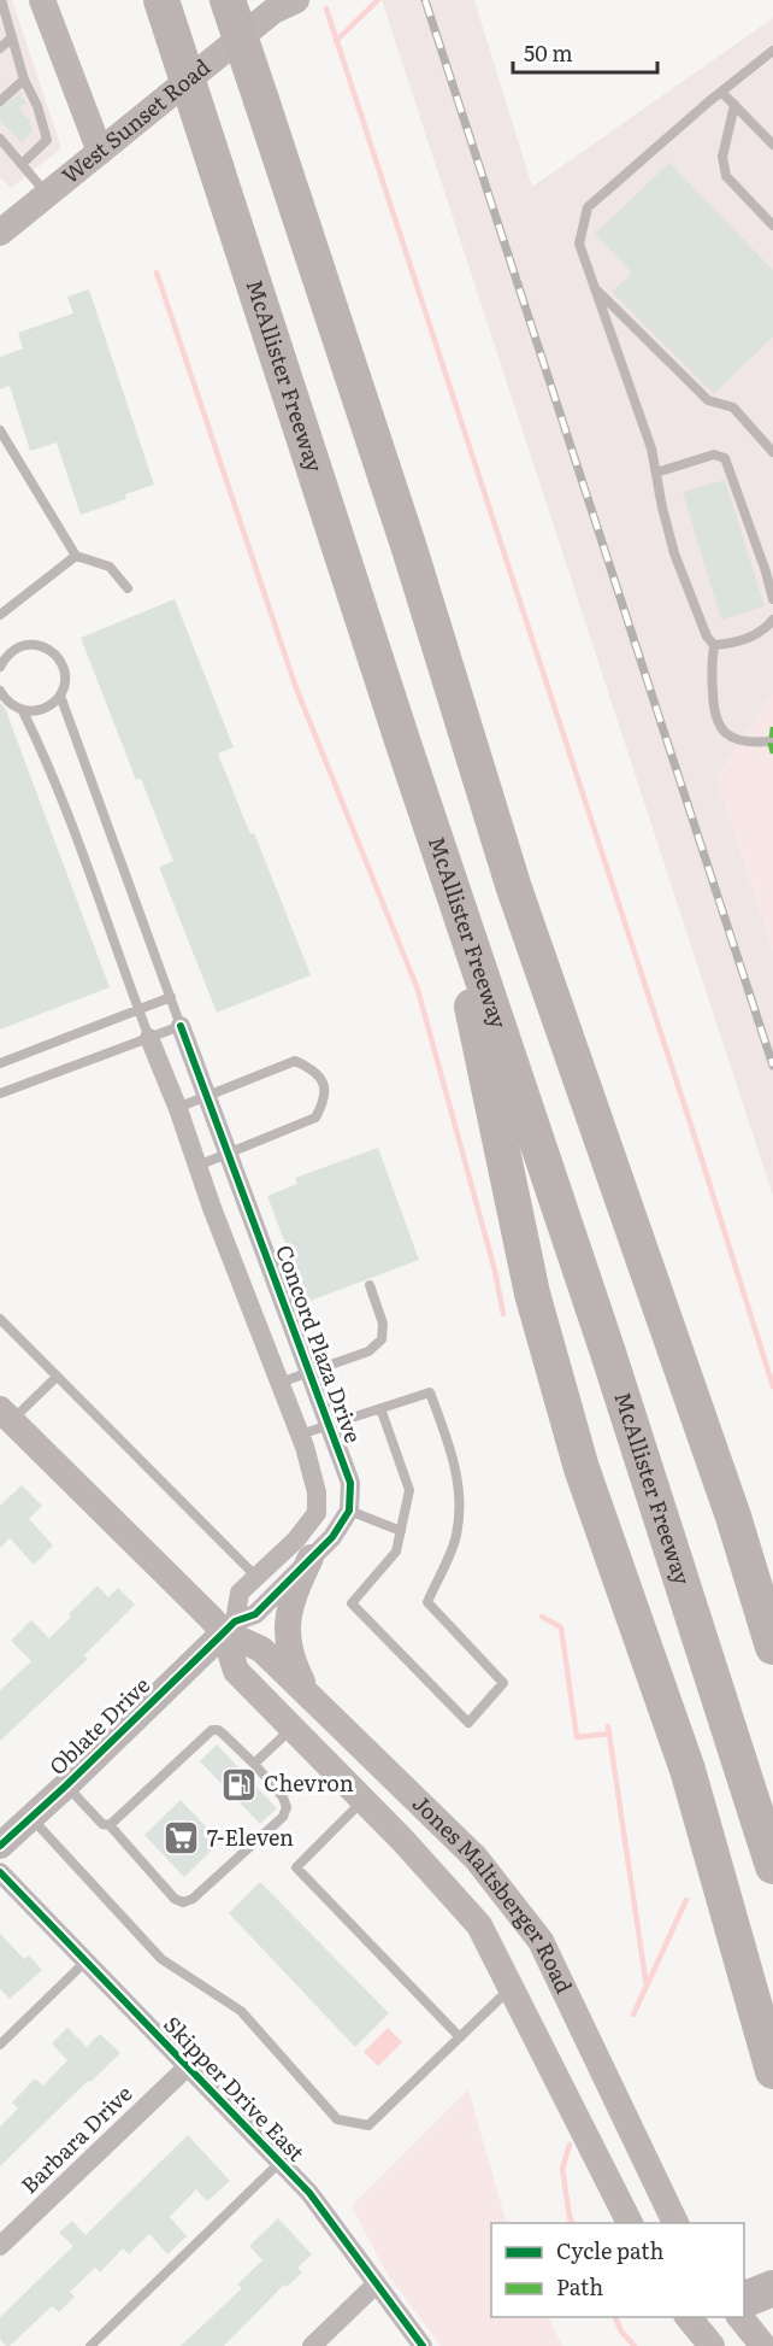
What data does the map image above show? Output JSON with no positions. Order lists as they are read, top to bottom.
{
  "streets": {
    "highway": ["McAllister Freeway"],
    "main road": ["West Sunset Road", "Oblate Drive", "Jones Maltsberger Road"],
    "street": ["Concord Plaza Drive", "Skipper Drive East", "Barbara Drive"]
  },
  "crossings": [
    ["Oblate Drive", "Jones Maltsberger Road"],
    ["Skipper Drive East", "Barbara Drive"]
  ],
  "places": {
    "fuel station": ["Chevron"],
    "supermarket": ["7-Eleven"]
  },
  "legend": ["Cycle path", "Path"],
  "scale_bar": "50 m"
}
